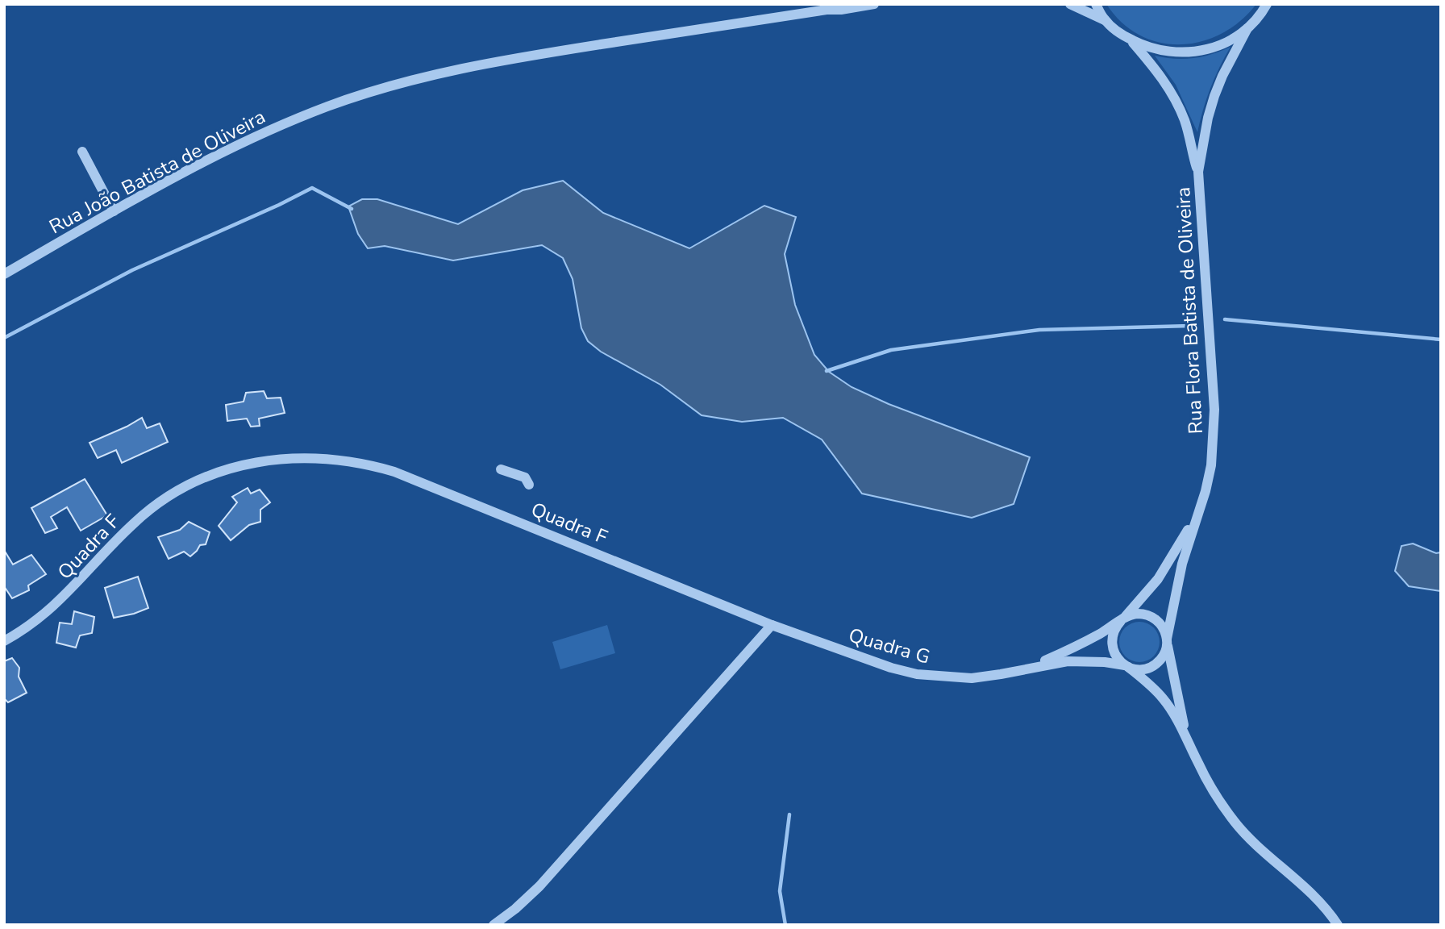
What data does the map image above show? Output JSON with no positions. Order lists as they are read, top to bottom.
{
  "streets": {
    "street": [
      "Rua João Batista de Oliveira",
      "Rua Flora Batista de Oliveira",
      "Quadra F",
      "Quadra G"
    ]
  },
  "crossings": [
    ["Rua Flora Batista de Oliveira", "Quadra G"],
    ["Quadra F", "Quadra G"]
  ]
}
